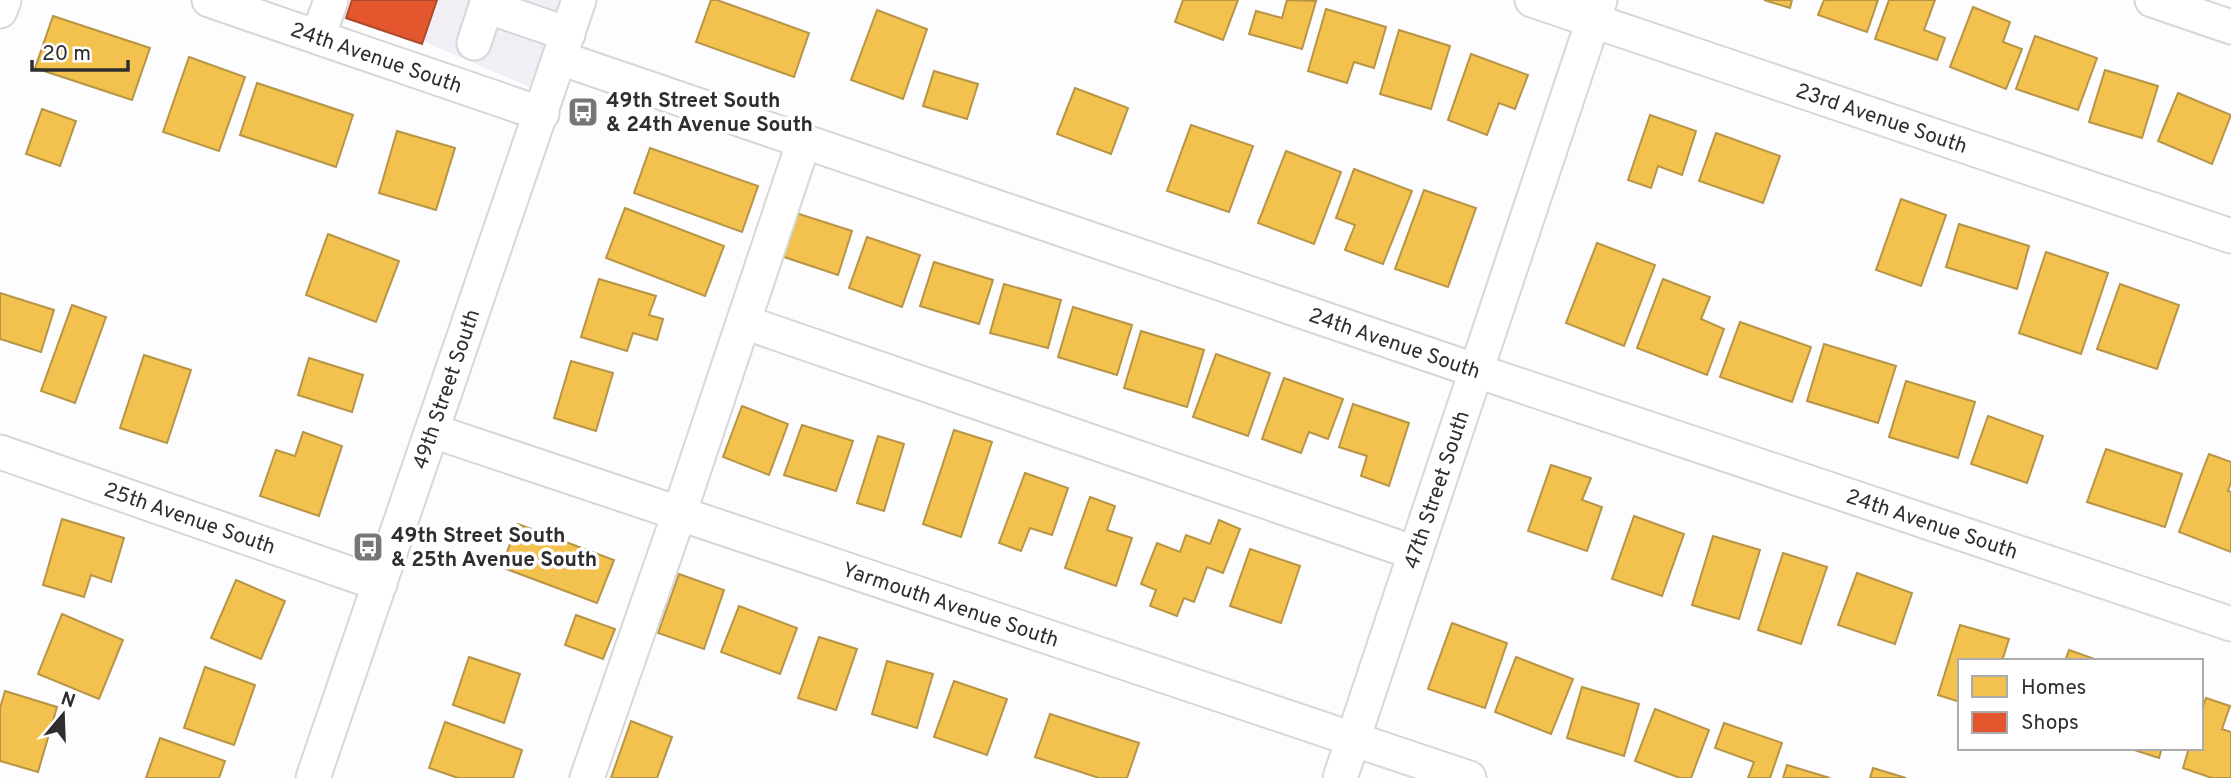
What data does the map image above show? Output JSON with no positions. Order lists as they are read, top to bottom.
{
  "streets": {
    "street": [
      "24th Avenue South",
      "23rd Avenue South",
      "49th Street South",
      "47th Street South",
      "25th Avenue South",
      "Yarmouth Avenue South"
    ]
  },
  "crossings": [
    ["24th Avenue South", "49th Street South"],
    ["24th Avenue South", "47th Street South"],
    ["23rd Avenue South", "47th Street South"],
    ["49th Street South", "25th Avenue South"],
    ["49th Street South", "Yarmouth Avenue South"],
    ["47th Street South", "Yarmouth Avenue South"]
  ],
  "places": {
    "bus stop": ["49th Street South & 24th Avenue South", "49th Street South & 25th Avenue South"]
  },
  "legend": ["Homes", "Shops"],
  "scale_bar": "20 m",
  "north": "top"
}
